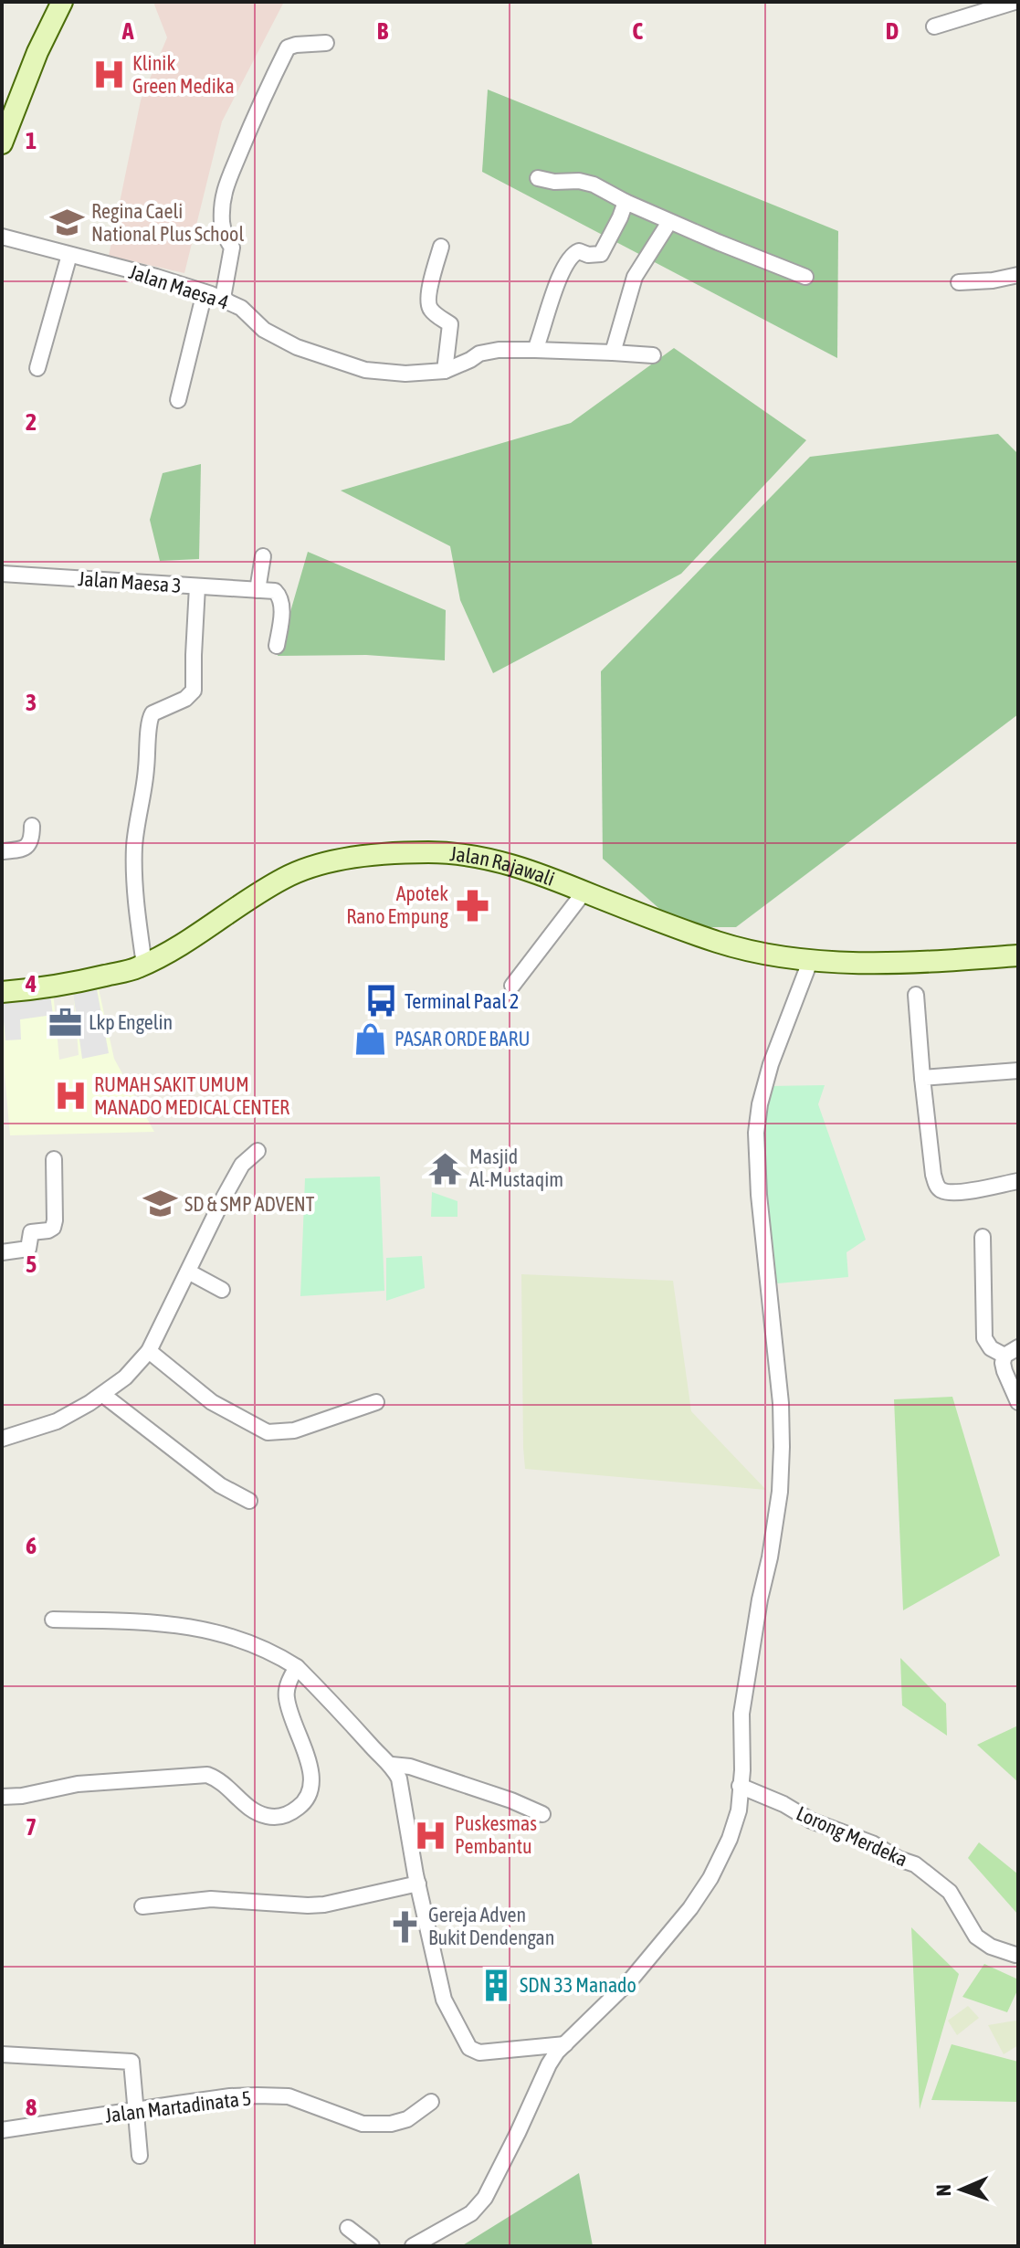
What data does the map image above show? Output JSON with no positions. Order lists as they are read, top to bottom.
{
  "streets": {
    "street": [
      "Jalan Maesa 4",
      "Jalan Maesa 3",
      "Jalan Rajawali",
      "Lorong Merdeka",
      "Jalan Martadinata 5"
    ]
  },
  "places": {
    "hospital": ["Klinik Green Medika", "RUMAH SAKIT UMUM MANADO MEDICAL CENTER", "Puskesmas Pembantu"],
    "school or university": ["Regina Caeli National Plus School", "SD & SMP ADVENT"],
    "pharmacy": ["Apotek Rano Empung"],
    "bus stop": ["Terminal Paal 2"],
    "office": ["Lkp Engelin"],
    "shop": ["PASAR ORDE BARU"],
    "temple": ["Masjid Al-Mustaqim"],
    "church": ["Gereja Adven Bukit Dendengan"],
    "building": ["SDN 33 Manado"]
  },
  "north": "left",
  "grid": {
    "columns": [
      "A",
      "B",
      "C",
      "D"
    ],
    "rows": [
      "1",
      "2",
      "3",
      "4",
      "5",
      "6",
      "7",
      "8"
    ]
  }
}
